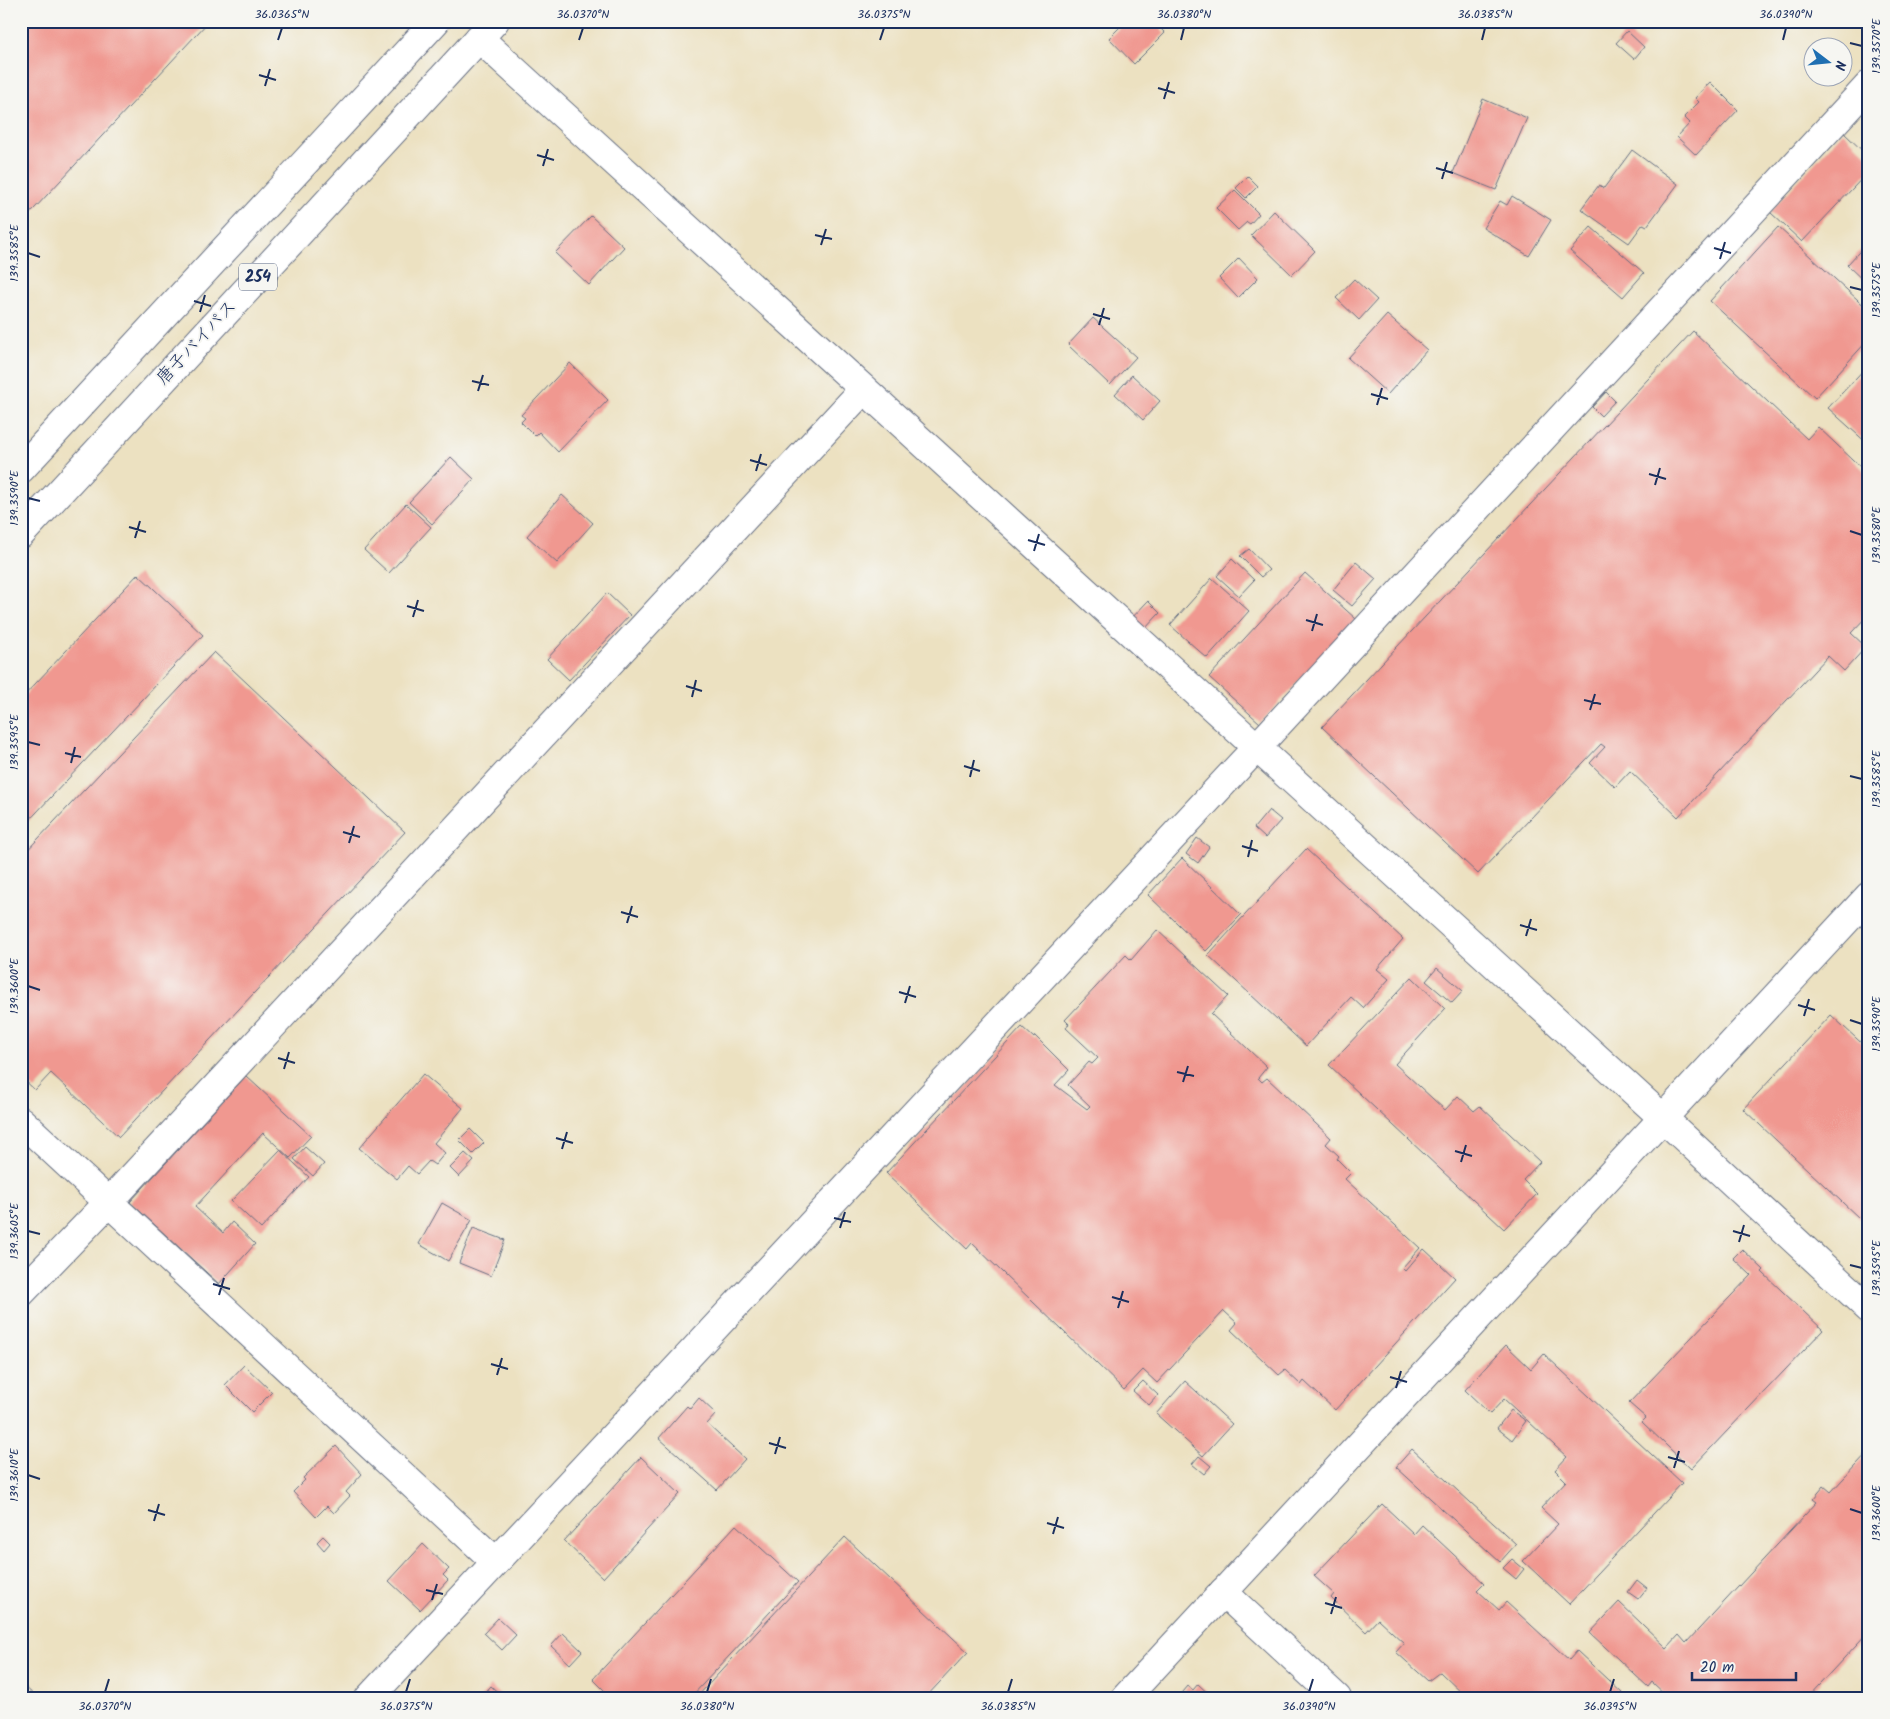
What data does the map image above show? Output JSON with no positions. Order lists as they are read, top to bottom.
{
  "streets": {
    "main road": ["254", "唐子バイパス"]
  },
  "scale_bar": "20 m",
  "north": "right",
  "coordinates": [
    "36.0365°N",
    "36.0370°N",
    "36.0375°N",
    "36.0380°N",
    "36.0385°N",
    "36.0390°N",
    "139.3570°E",
    "139.3585°E",
    "139.3575°E",
    "139.3590°E",
    "139.3580°E",
    "139.3595°E",
    "139.3600°E",
    "139.3605°E",
    "139.3610°E",
    "36.0395°N"
  ]
}
